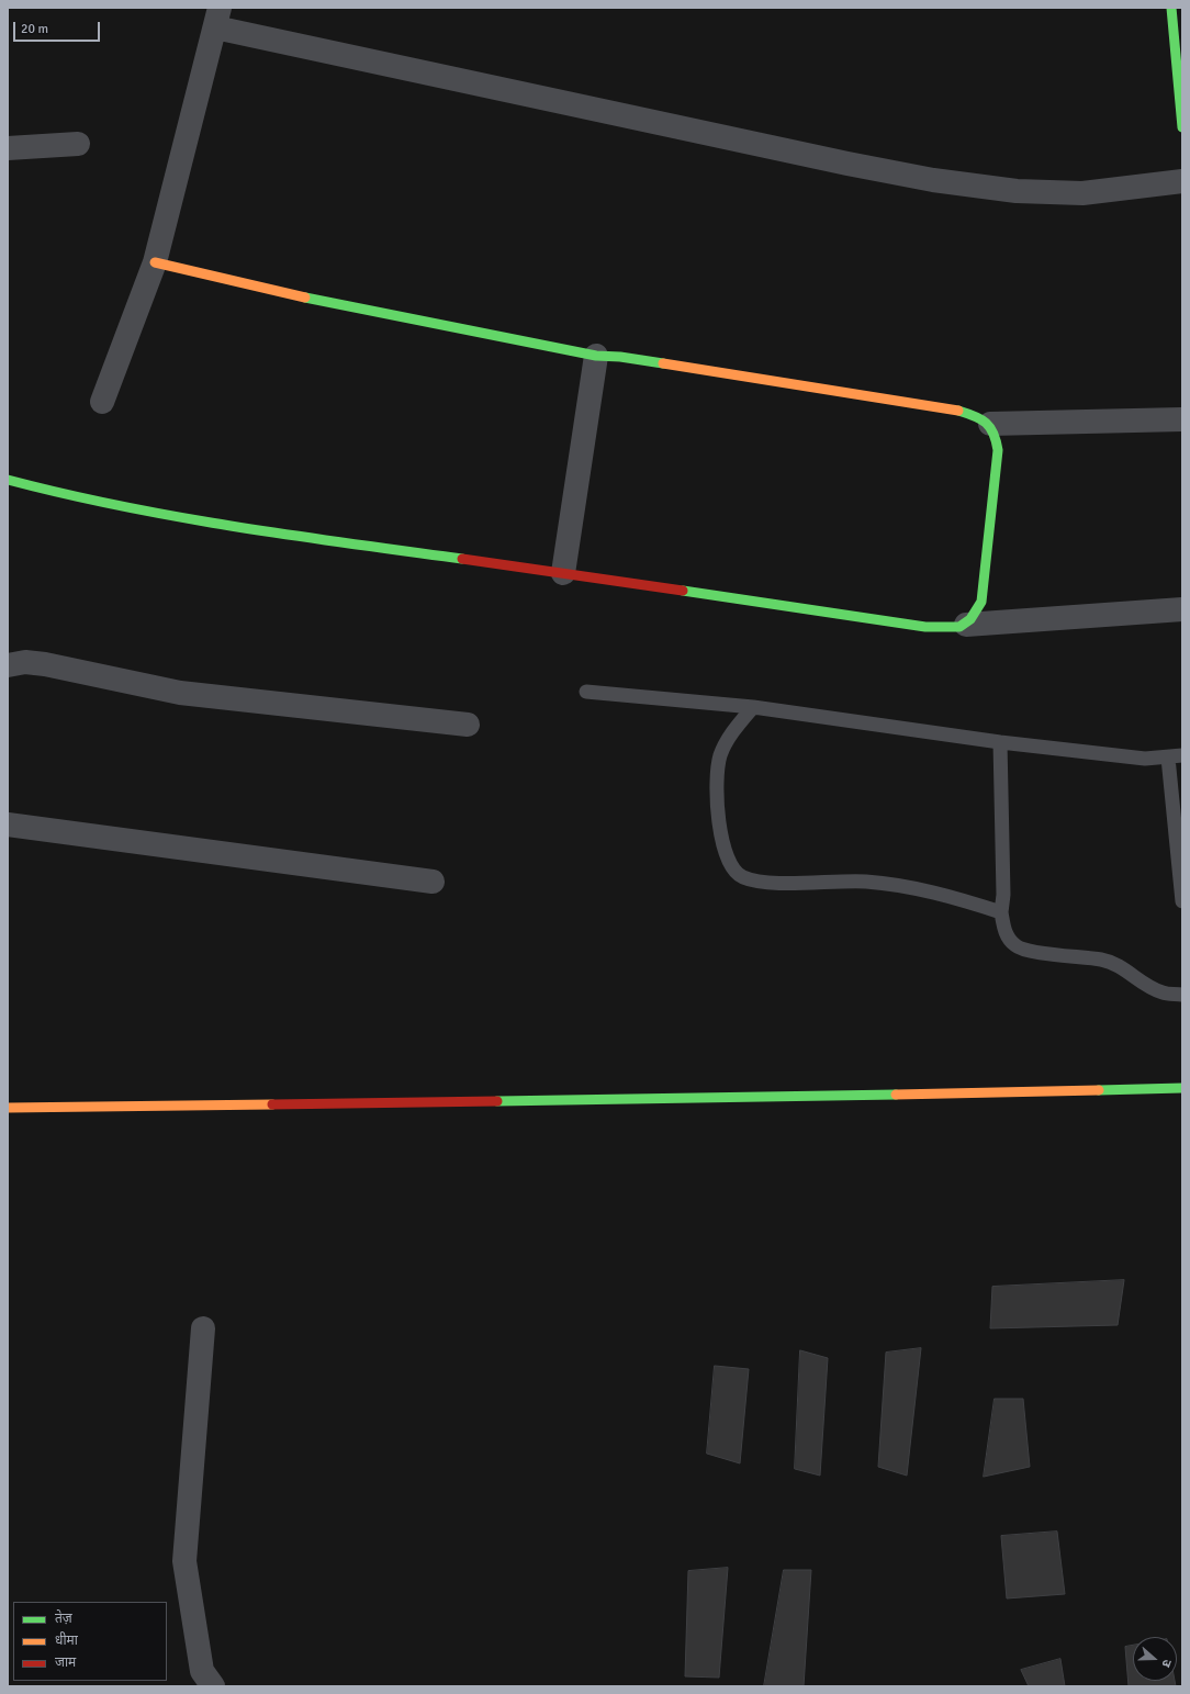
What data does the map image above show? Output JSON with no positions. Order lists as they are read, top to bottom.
{
  "legend": ["तेज़", "धीमा", "जाम"],
  "scale_bar": "20 m",
  "north": "right"
}
